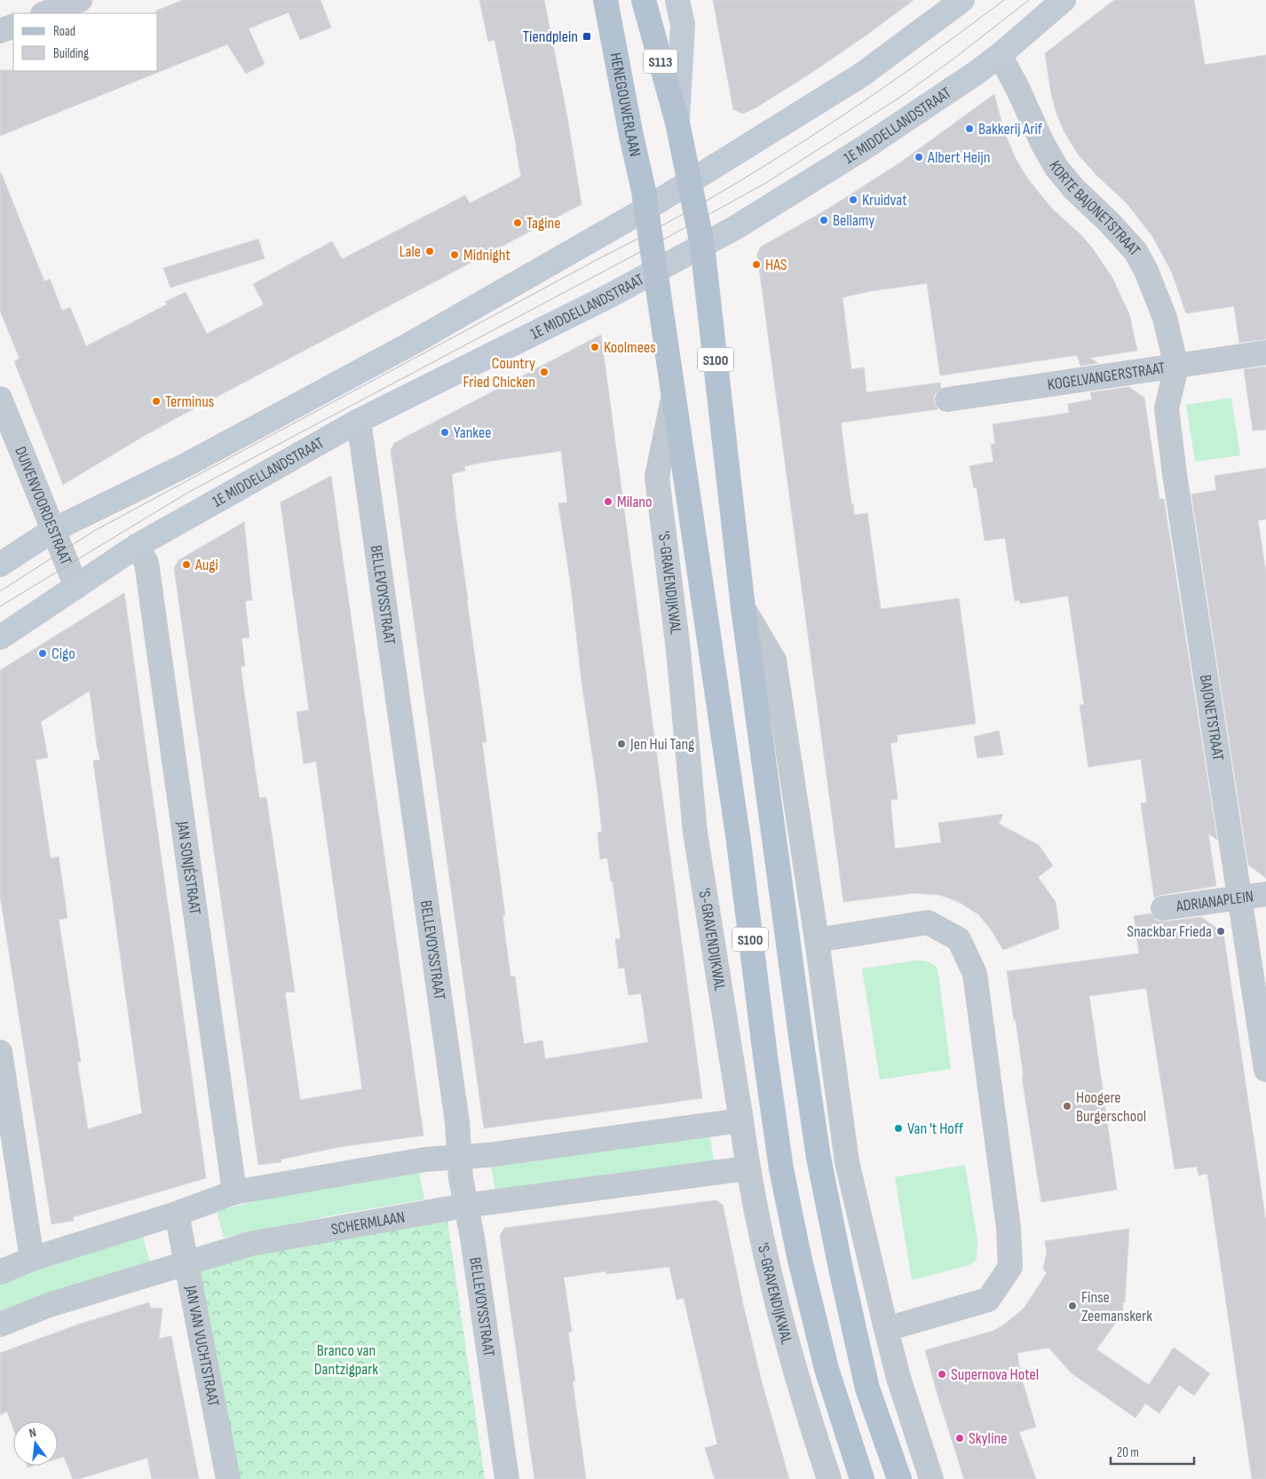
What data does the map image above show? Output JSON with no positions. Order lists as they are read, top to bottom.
{
  "streets": {
    "main road": [
      "S113",
      "HENEGOUWERLAAN",
      "S100",
      "'S-GRAVENDIJKWAL"
    ],
    "street": [
      "1E MIDDELLANDSTRAAT",
      "KORTE BAJONETSTRAAT",
      "KOGELVANGERSTRAAT",
      "DUIVENVOORDESTRAAT",
      "BELLEVOYSSTRAAT",
      "BAJONETSTRAAT",
      "JAN SONJÉSTRAAT",
      "ADRIANAPLEIN",
      "SCHERMLAAN",
      "JAN VAN VUCHTSTRAAT"
    ]
  },
  "crossings": [
    ["S113", "S100"],
    ["HENEGOUWERLAAN", "'S-GRAVENDIJKWAL"],
    ["1E MIDDELLANDSTRAAT", "KORTE BAJONETSTRAAT"],
    ["1E MIDDELLANDSTRAAT", "S100"],
    ["1E MIDDELLANDSTRAAT", "DUIVENVOORDESTRAAT"],
    ["1E MIDDELLANDSTRAAT", "'S-GRAVENDIJKWAL"],
    ["1E MIDDELLANDSTRAAT", "BELLEVOYSSTRAAT"],
    ["1E MIDDELLANDSTRAAT", "JAN SONJÉSTRAAT"],
    ["KORTE BAJONETSTRAAT", "KOGELVANGERSTRAAT"],
    ["KORTE BAJONETSTRAAT", "BAJONETSTRAAT"],
    ["KOGELVANGERSTRAAT", "BAJONETSTRAAT"],
    ["'S-GRAVENDIJKWAL", "SCHERMLAAN"],
    ["BELLEVOYSSTRAAT", "SCHERMLAAN"],
    ["BAJONETSTRAAT", "ADRIANAPLEIN"],
    ["SCHERMLAAN", "JAN VAN VUCHTSTRAAT"]
  ],
  "parks": ["Branco van Dantzigpark"],
  "places": {
    "transit": ["Tiendplein"],
    "other": [
      "Bakkerij Arif",
      "Albert Heijn",
      "Kruidvat",
      "Bellamy",
      "Tagine",
      "Lale",
      "Midnight",
      "HAS",
      "Koolmees",
      "Country Fried Chicken",
      "Terminus",
      "Yankee",
      "Milano",
      "Augi",
      "Cigo",
      "Jen Hui Tang",
      "Snackbar Frieda",
      "Hoogere Burgerschool",
      "Van 't Hoff",
      "Finse Zeemanskerk",
      "Supernova Hotel",
      "Skyline"
    ]
  },
  "legend": ["Road", "Building"],
  "scale_bar": "20 m",
  "north": "top"
}
